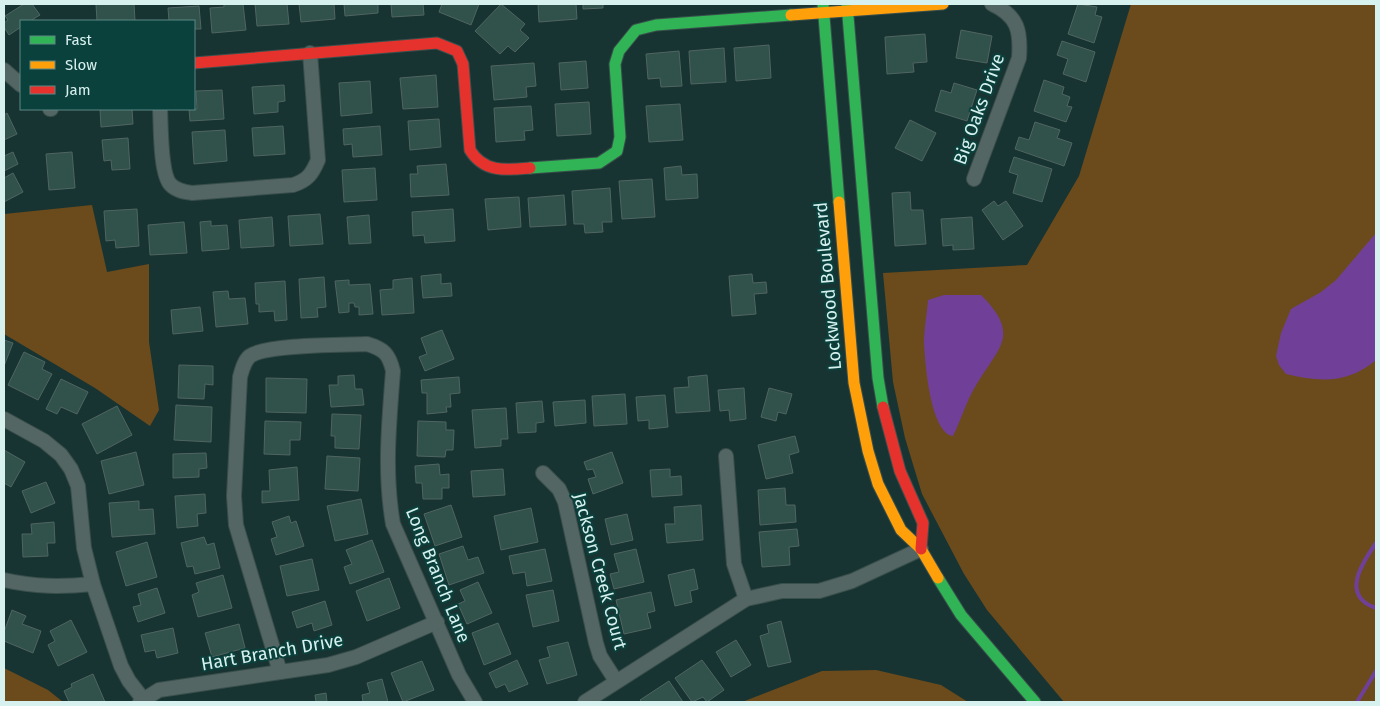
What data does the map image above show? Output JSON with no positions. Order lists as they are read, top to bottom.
{
  "streets": {
    "main road": ["Lockwood Boulevard"],
    "street": [
      "Big Oaks Drive",
      "Jackson Creek Court",
      "Long Branch Lane",
      "Hart Branch Drive"
    ]
  },
  "crossings": [
    ["Long Branch Lane", "Hart Branch Drive"]
  ],
  "legend": ["Fast", "Slow", "Jam"]
}
